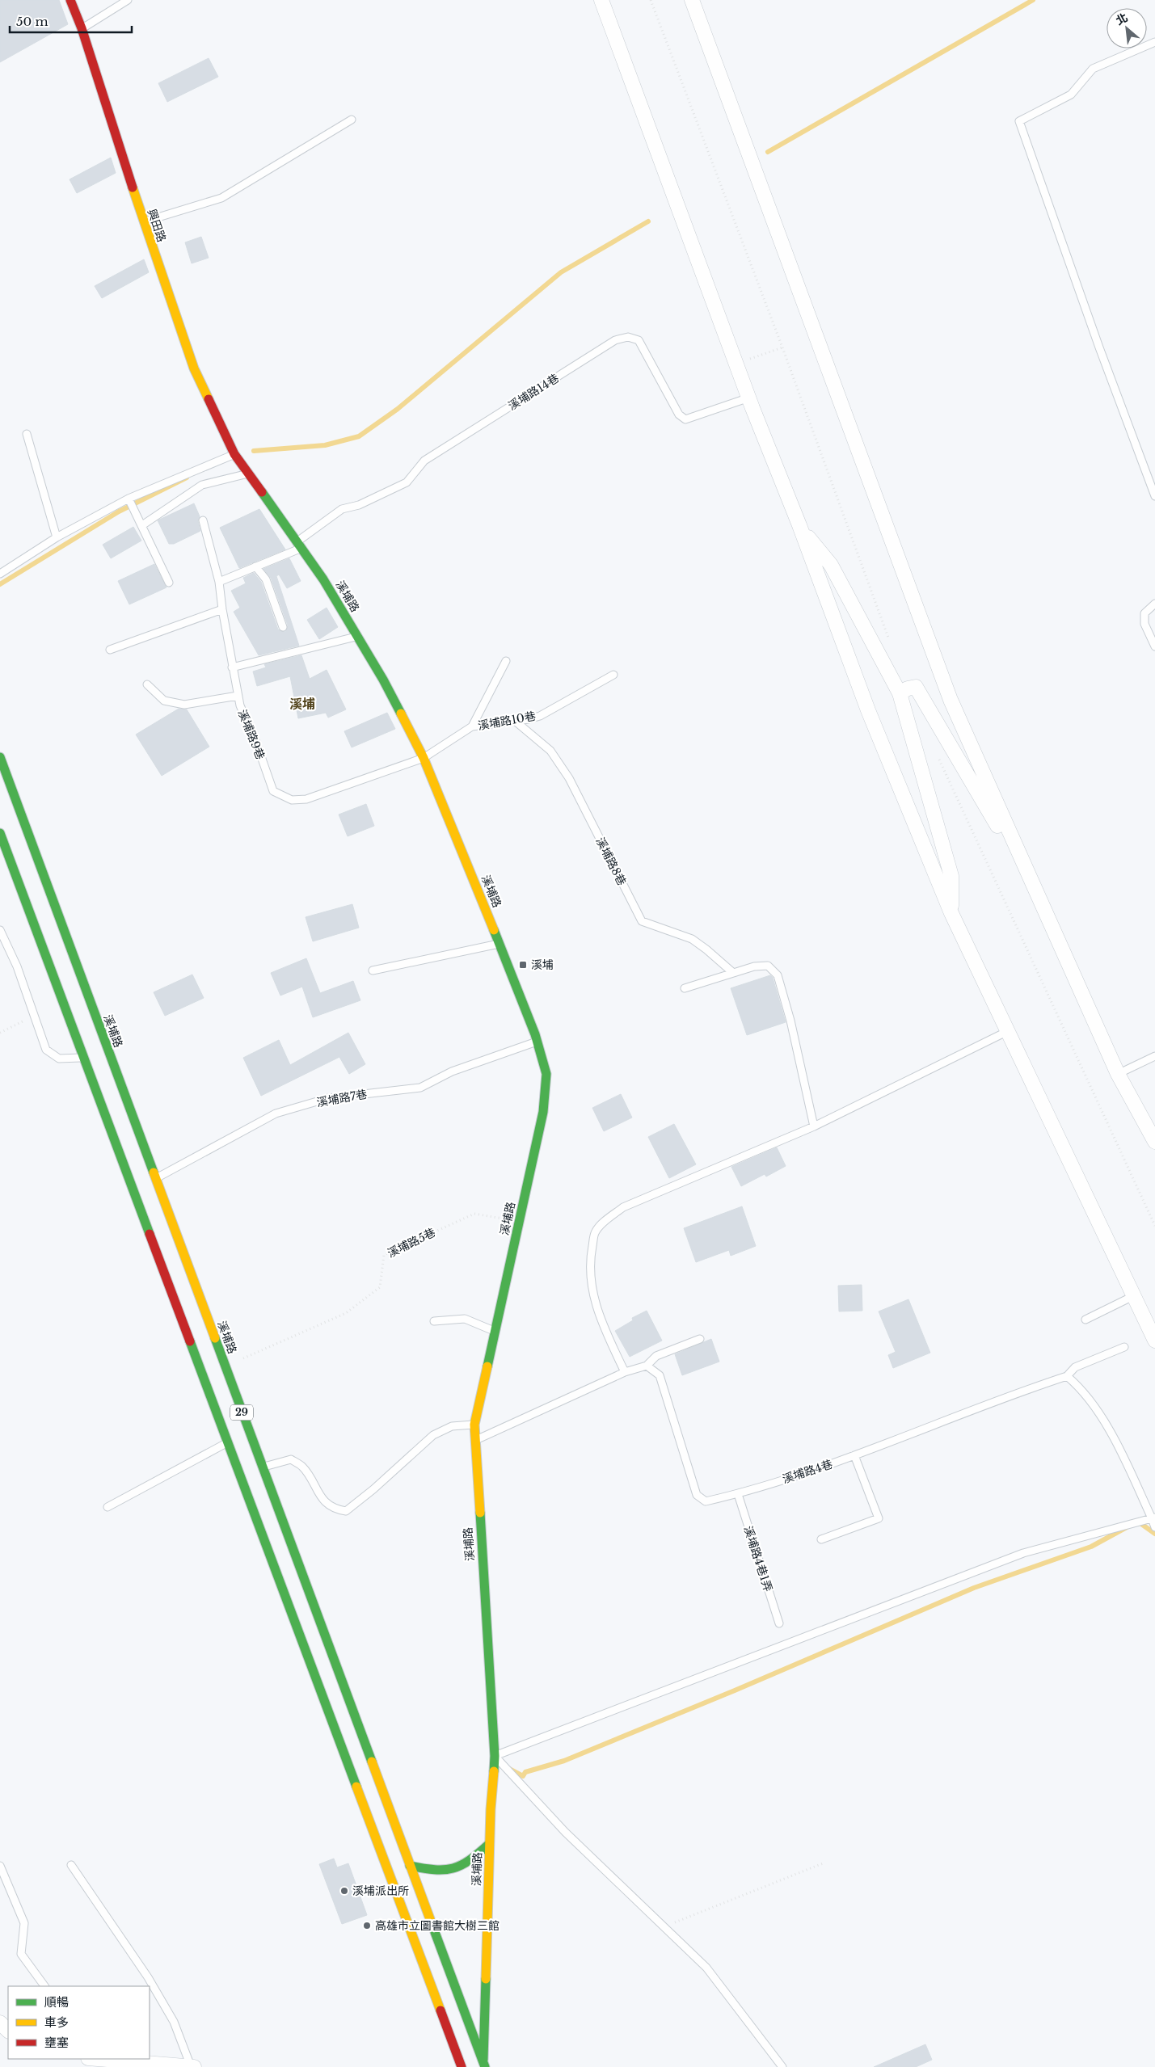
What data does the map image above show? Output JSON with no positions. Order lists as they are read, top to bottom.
{
  "streets": {
    "main road": ["興田路", "溪埔路", "29"],
    "lane": [
      "溪埔路14巷",
      "溪埔路10巷",
      "溪埔路9巷",
      "溪埔路8巷",
      "溪埔路7巷",
      "溪埔路4巷",
      "溪埔路4巷1弄"
    ],
    "path": ["溪埔路5巷"]
  },
  "crossings": [
    ["興田路", "溪埔路"],
    ["溪埔路14巷", "溪埔路"],
    ["溪埔路", "溪埔路10巷"],
    ["溪埔路", "溪埔路9巷"],
    ["溪埔路", "溪埔路7巷"],
    ["溪埔路", "溪埔路5巷"],
    ["溪埔路10巷", "溪埔路9巷"],
    ["溪埔路10巷", "溪埔路8巷"],
    ["溪埔路4巷", "溪埔路4巷1弄"]
  ],
  "districts": ["溪埔"],
  "places": {
    "transit": ["溪埔"],
    "other": ["溪埔派出所", "高雄市立圖書館大樹三館"]
  },
  "legend": ["順暢", "車多", "壅塞"],
  "scale_bar": "50 m",
  "north": "top left"
}
